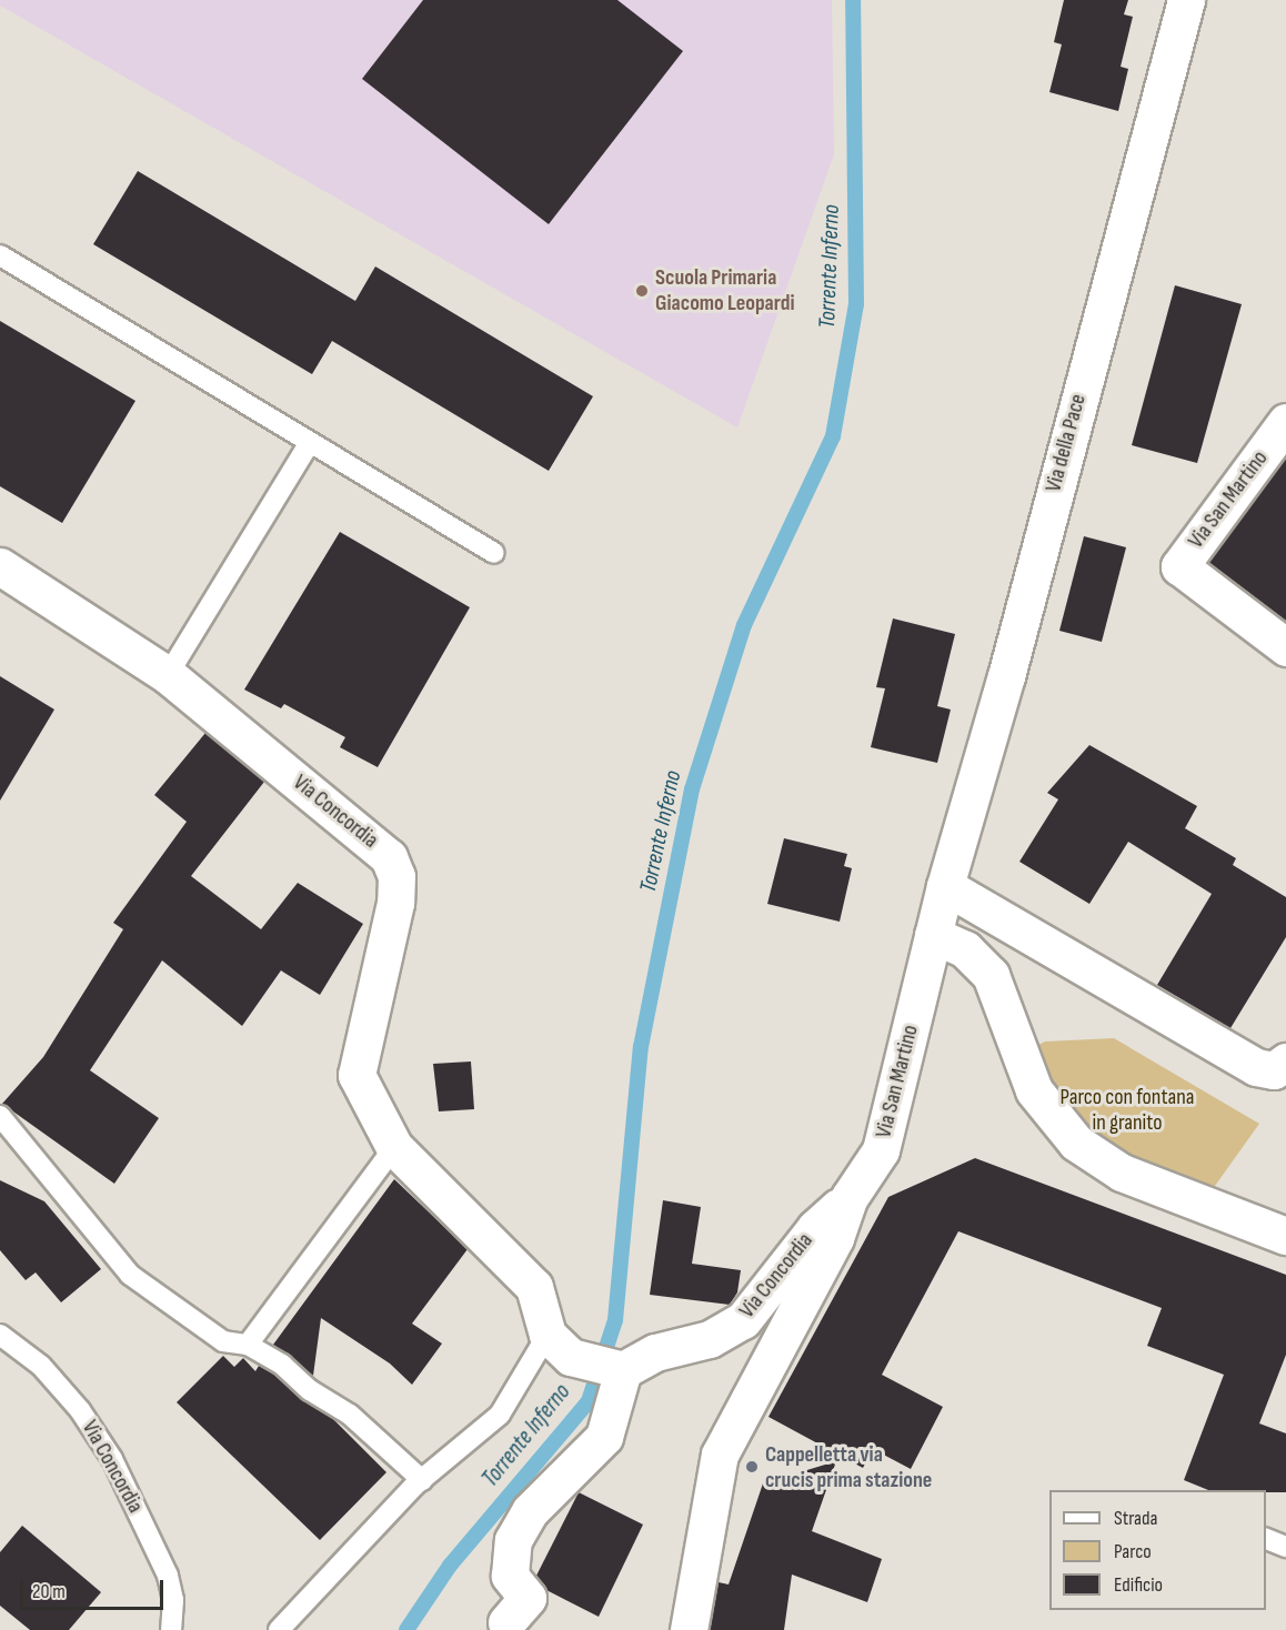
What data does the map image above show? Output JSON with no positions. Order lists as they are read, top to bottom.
{
  "streets": {
    "street": ["Via della Pace", "Via San Martino", "Via Concordia"]
  },
  "crossings": [
    ["Via della Pace", "Via San Martino"],
    ["Via San Martino", "Via Concordia"]
  ],
  "water": ["Torrente Inferno"],
  "parks": ["Parco con fontana in granito"],
  "places": ["Scuola Primaria Giacomo Leopardi", "Cappelletta via crucis prima stazione"],
  "legend": ["Strada", "Parco", "Edificio"],
  "scale_bar": "20 m"
}
